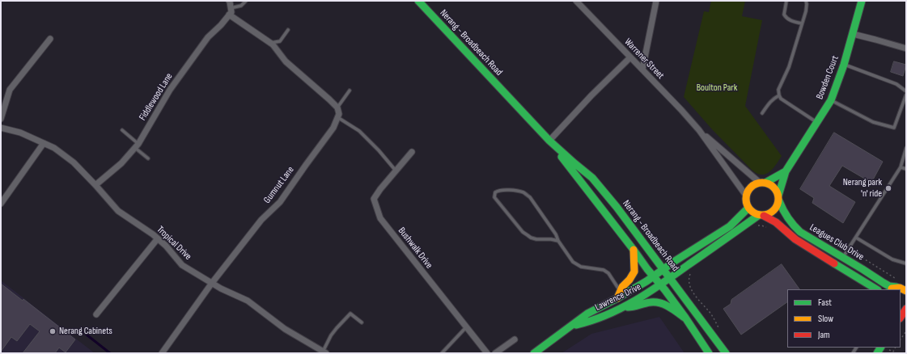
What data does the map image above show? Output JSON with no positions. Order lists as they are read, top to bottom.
{
  "streets": {
    "street": [
      "Nerang - Broadbeach Road",
      "Warrener Street",
      "Bowden Court",
      "Fiddlewood Lane",
      "Gumnut Lane",
      "Leagues Club Drive",
      "Tropical Drive",
      "Bushwalk Drive",
      "Lawrence Drive"
    ]
  },
  "crossings": [
    ["Nerang - Broadbeach Road", "Lawrence Drive"],
    ["Warrener Street", "Bowden Court"],
    ["Warrener Street", "Leagues Club Drive"],
    ["Bowden Court", "Leagues Club Drive"],
    ["Fiddlewood Lane", "Tropical Drive"],
    ["Gumnut Lane", "Tropical Drive"]
  ],
  "parks": ["Boulton Park"],
  "places": ["Nerang park 'n' ride", "Nerang Cabinets"],
  "legend": ["Fast", "Slow", "Jam"]
}
